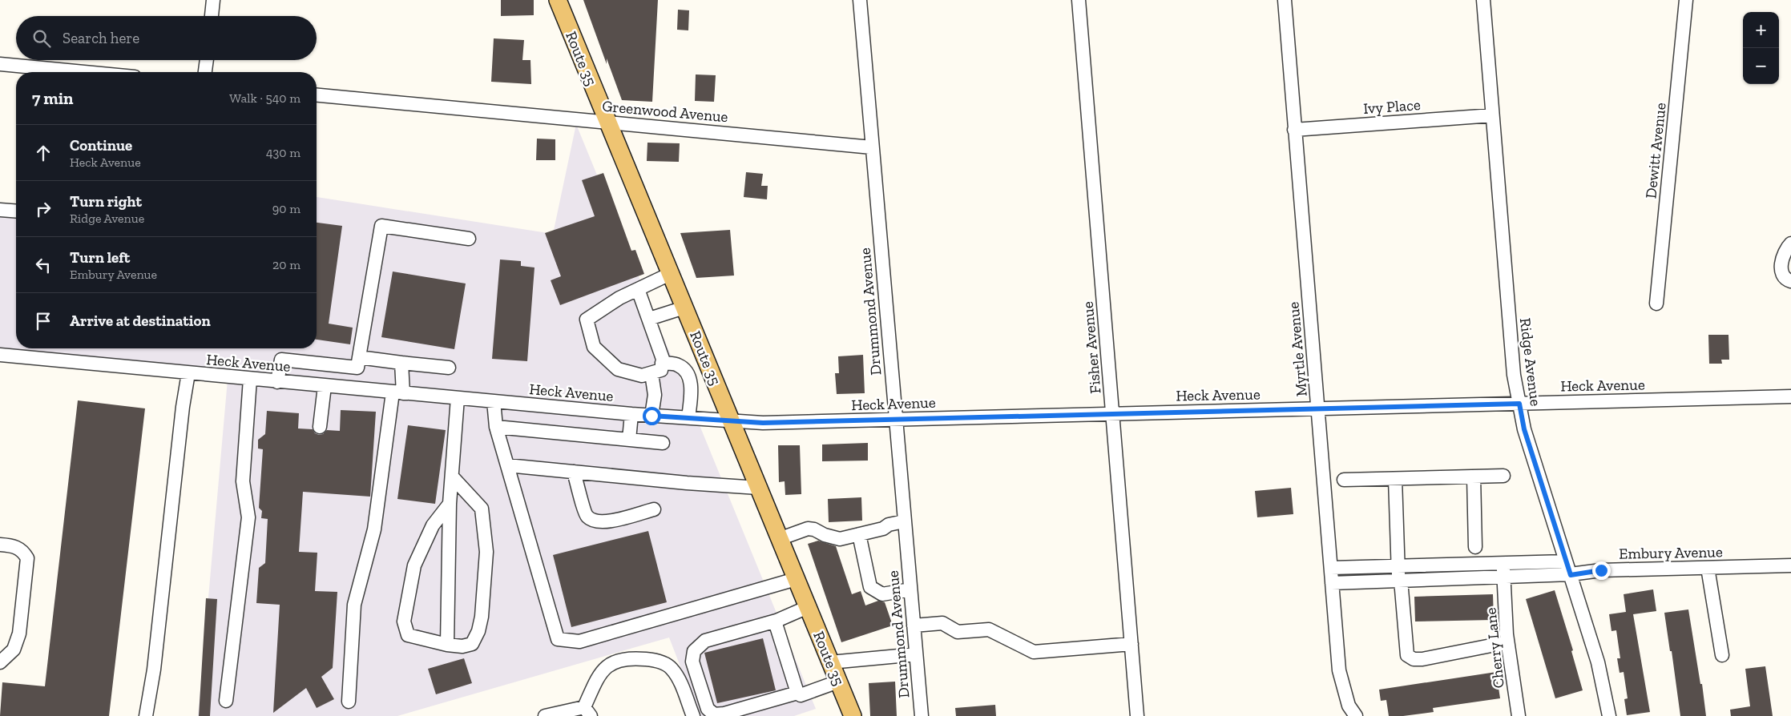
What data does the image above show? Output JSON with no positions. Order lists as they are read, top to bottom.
{
  "streets": {
    "main road": ["Route 35"],
    "street": [
      "Ivy Place",
      "Greenwood Avenue",
      "Dewitt Avenue",
      "Drummond Avenue",
      "Fisher Avenue",
      "Myrtle Avenue",
      "Ridge Avenue",
      "Heck Avenue",
      "Embury Avenue",
      "Cherry Lane"
    ]
  },
  "crossings": [
    ["Route 35", "Greenwood Avenue"],
    ["Route 35", "Heck Avenue"],
    ["Ivy Place", "Myrtle Avenue"],
    ["Ivy Place", "Ridge Avenue"],
    ["Greenwood Avenue", "Drummond Avenue"],
    ["Drummond Avenue", "Heck Avenue"],
    ["Fisher Avenue", "Heck Avenue"],
    ["Myrtle Avenue", "Heck Avenue"],
    ["Myrtle Avenue", "Embury Avenue"],
    ["Ridge Avenue", "Heck Avenue"],
    ["Ridge Avenue", "Embury Avenue"],
    ["Embury Avenue", "Cherry Lane"]
  ],
  "page": {
    "map_buttons": ["+", "−"],
    "search": "Search here",
    "heading": ["7 min", "Walk · 540 m"],
    "list": [
      ["Continue", "Heck Avenue", "430 m"],
      ["Turn right", "Ridge Avenue", "90 m"],
      ["Turn left", "Embury Avenue", "20 m"],
      "Arrive at destination"
    ]
  }
}
